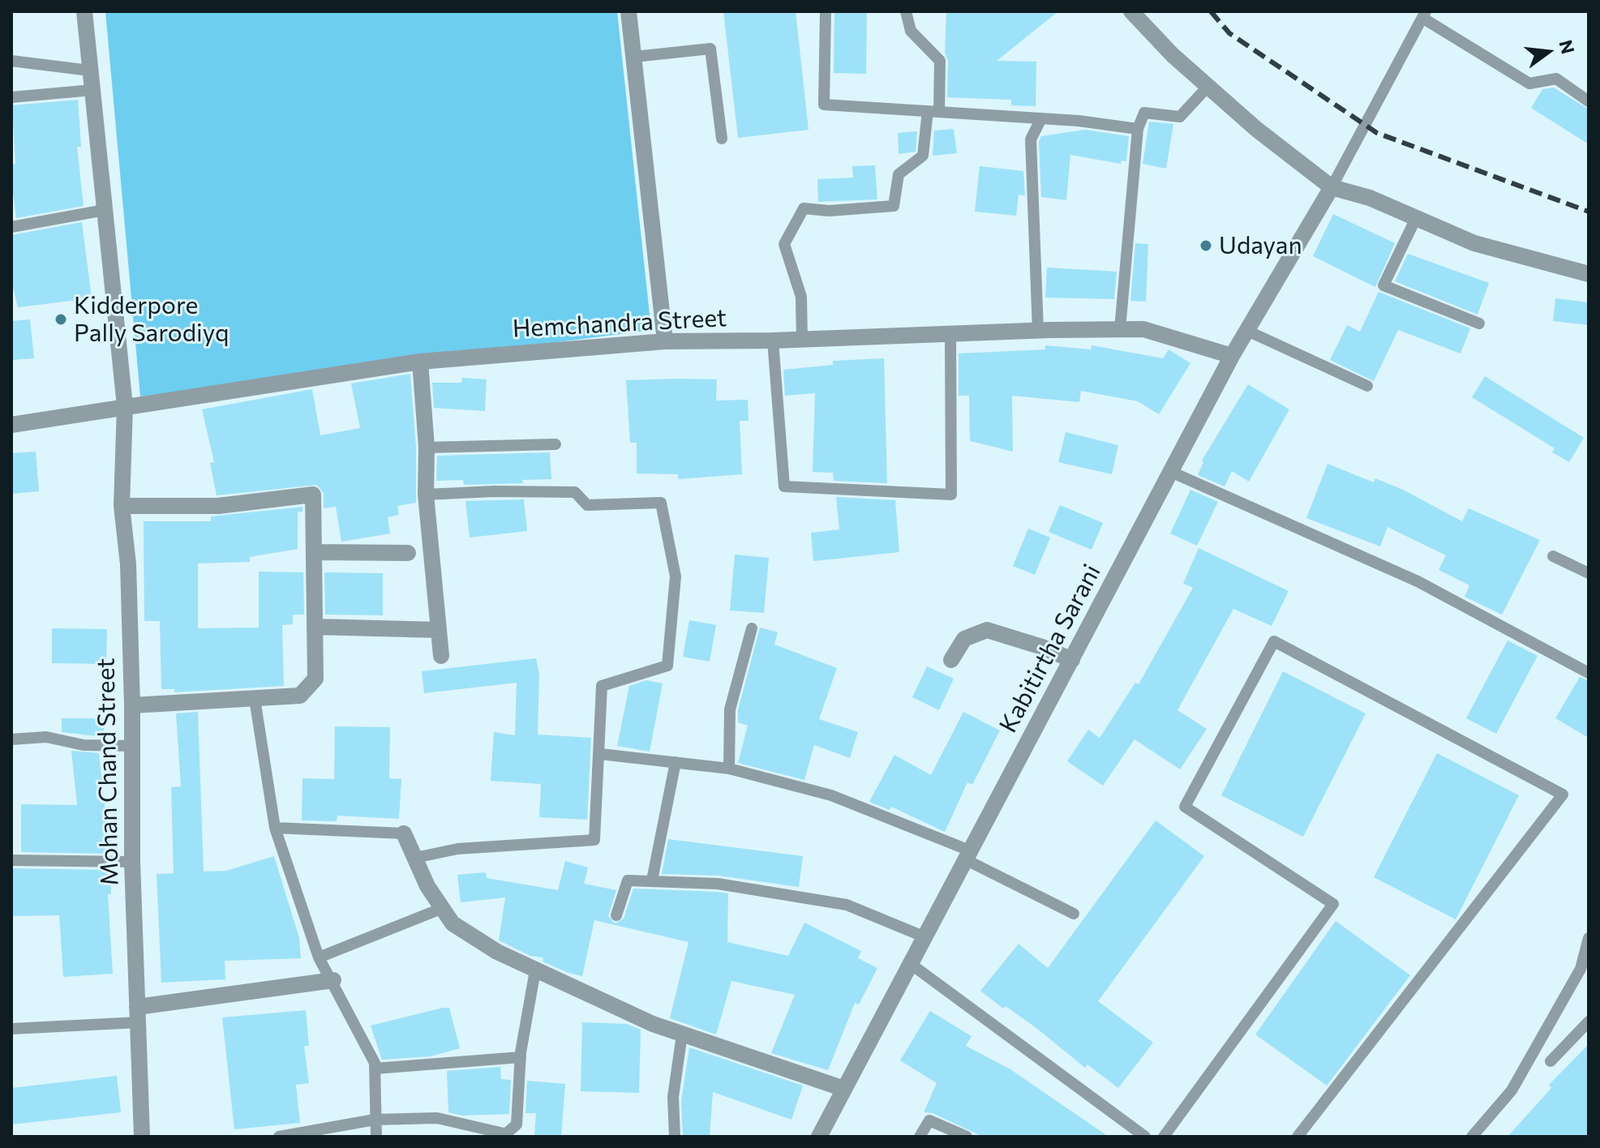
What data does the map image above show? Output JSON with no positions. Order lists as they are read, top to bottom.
{
  "streets": {
    "street": ["Hemchandra Street", "Kabitirtha Sarani", "Mohan Chand Street"]
  },
  "crossings": [
    ["Hemchandra Street", "Kabitirtha Sarani"],
    ["Hemchandra Street", "Mohan Chand Street"]
  ],
  "places": ["Udayan", "Kidderpore Pally Sarodiyq"],
  "north": "right"
}
